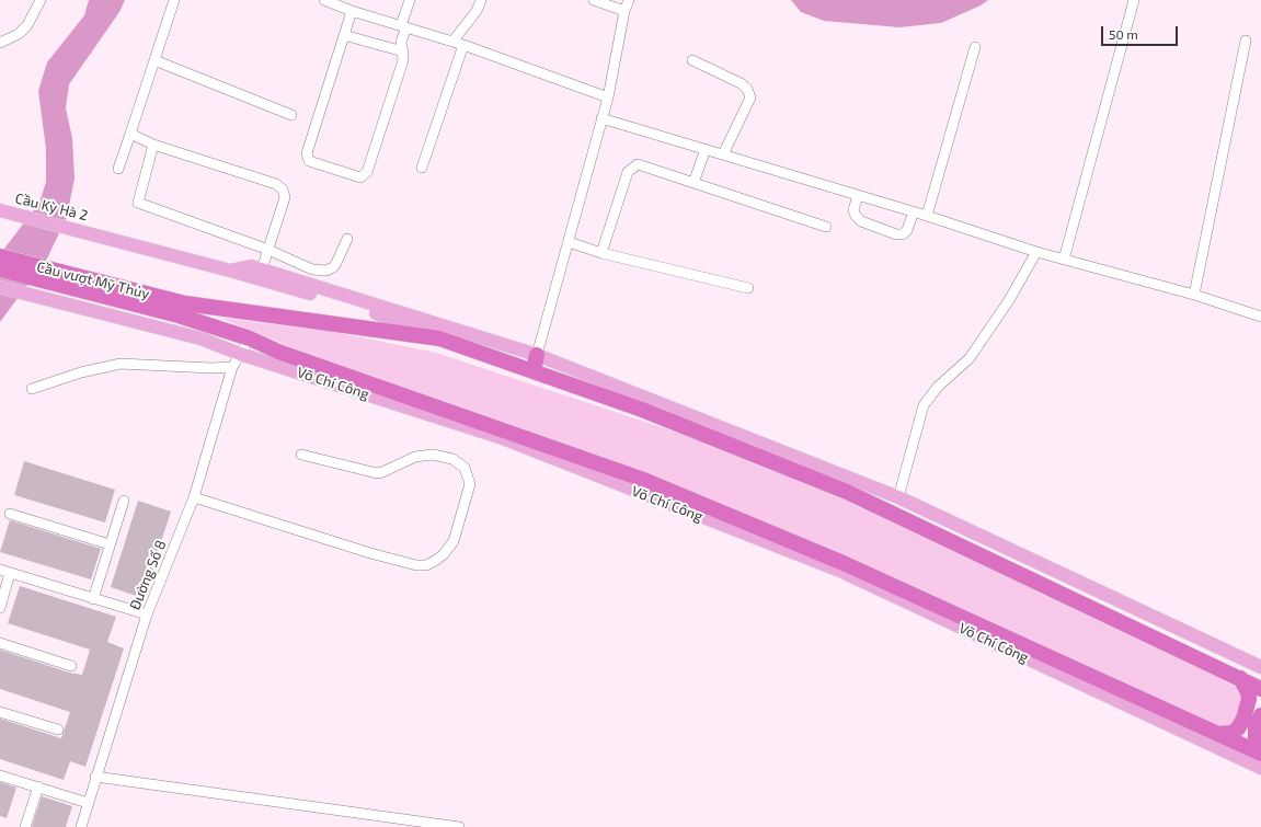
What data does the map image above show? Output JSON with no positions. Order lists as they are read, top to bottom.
{
  "streets": {
    "highway": ["Cầu vượt Mỹ Thủy", "Võ Chí Công"],
    "main road": ["Cầu Kỳ Hà 2"],
    "street": ["Đường Số 8"]
  },
  "crossings": [
    ["Cầu vượt Mỹ Thủy", "Võ Chí Công"],
    ["Võ Chí Công", "Đường Số 8"]
  ],
  "scale_bar": "50 m"
}
